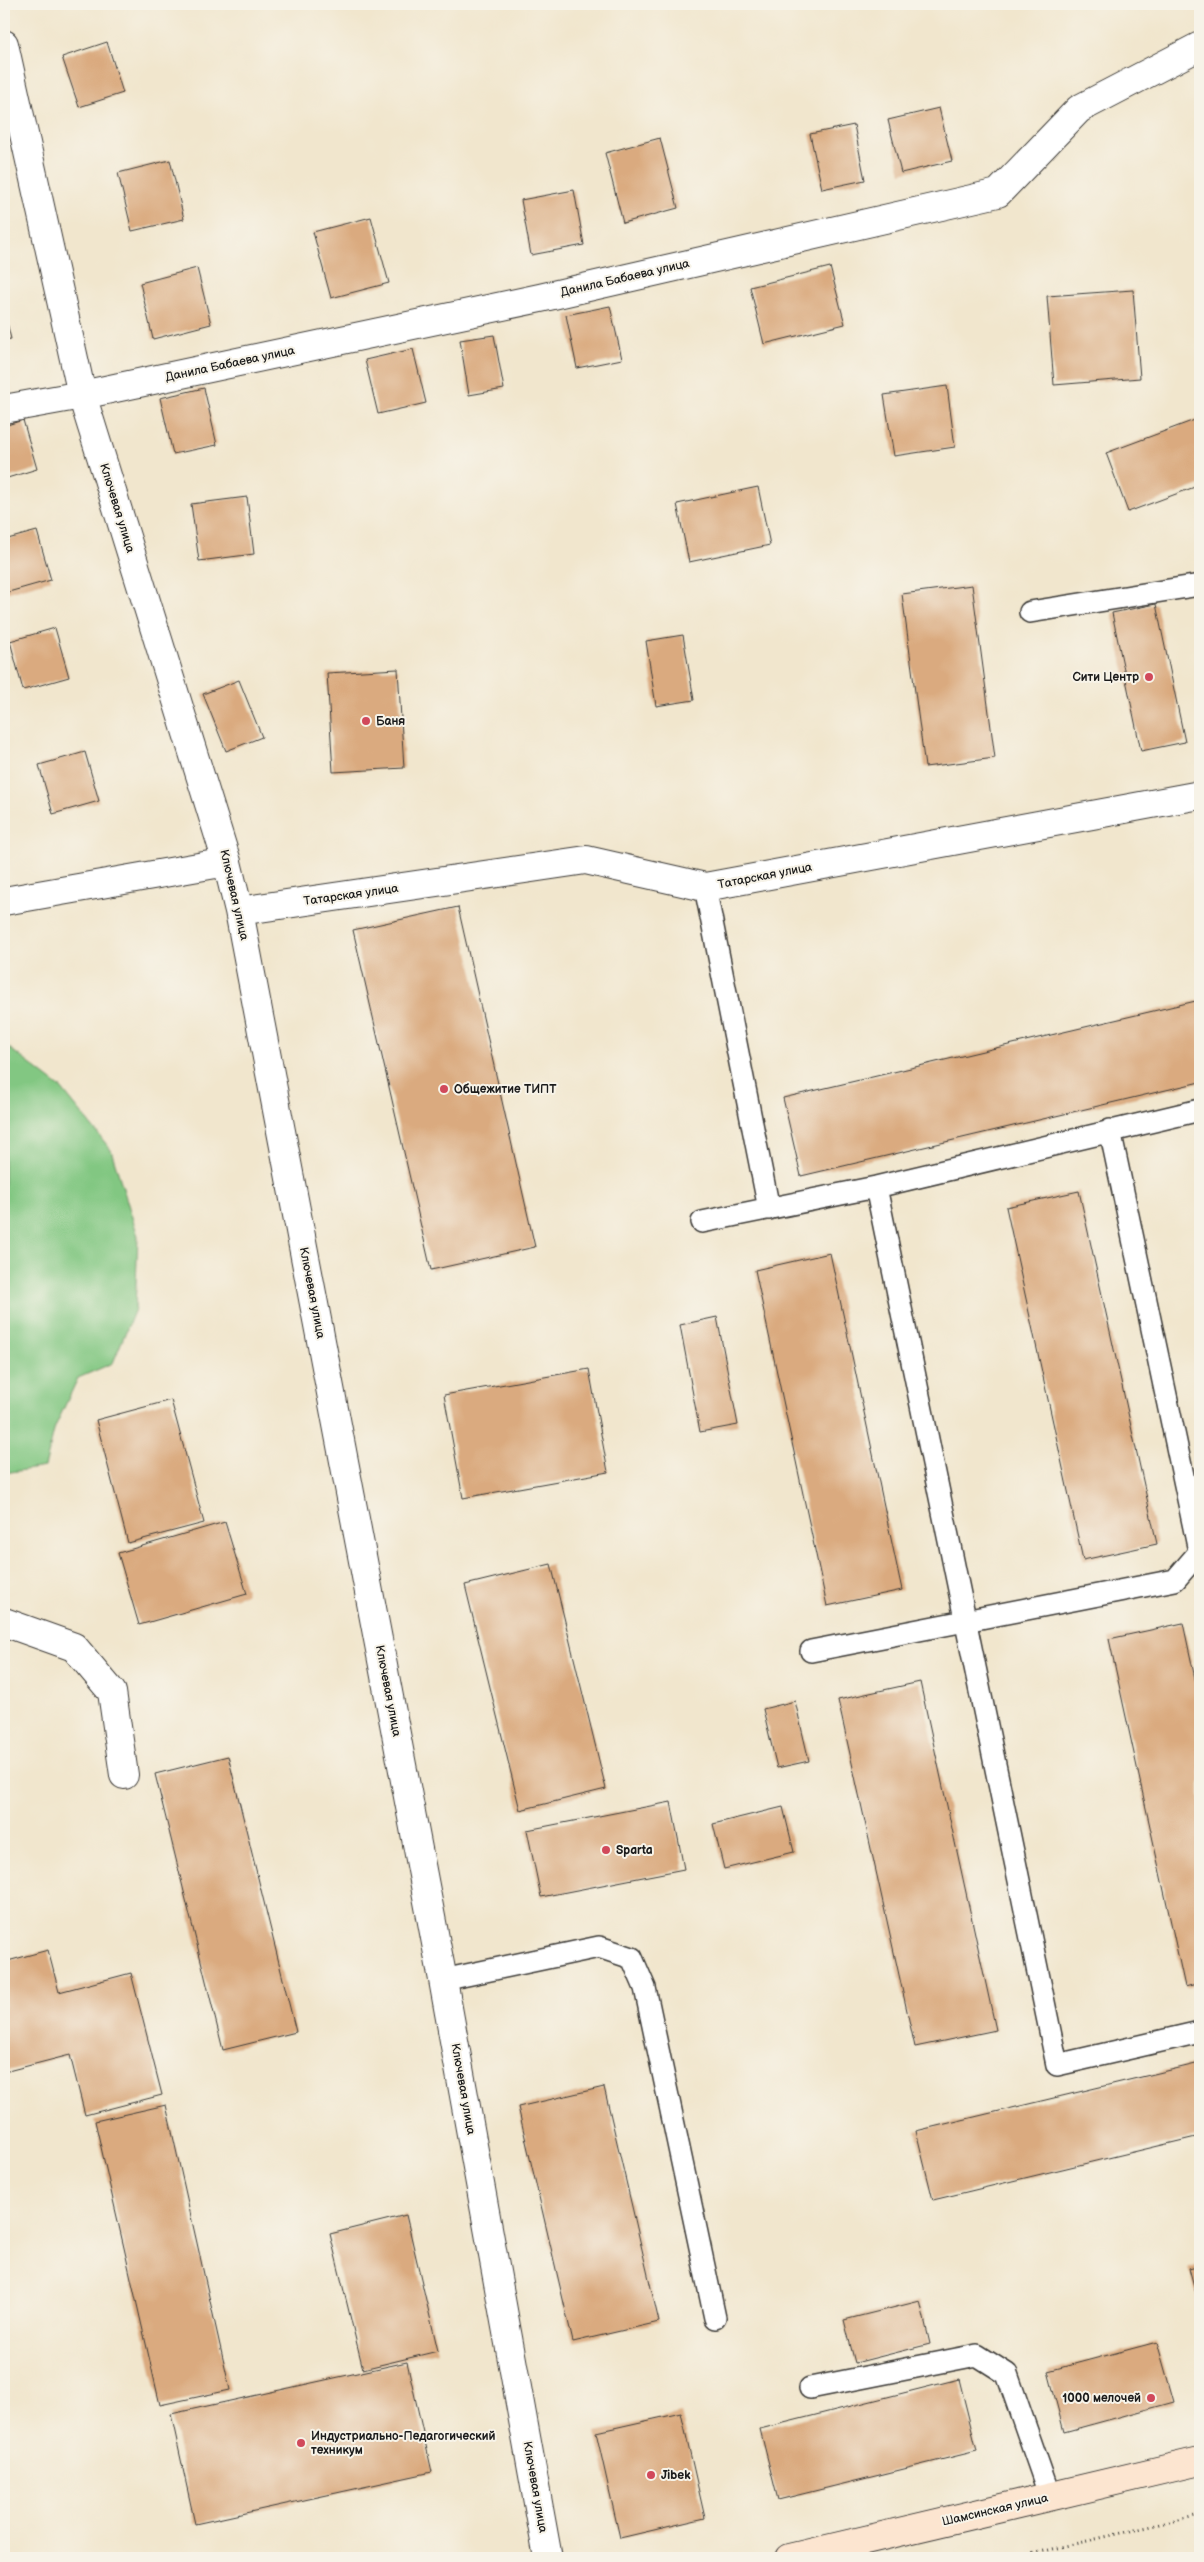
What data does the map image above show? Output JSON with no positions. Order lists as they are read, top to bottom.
{
  "streets": {
    "main road": ["Шамсинская улица"],
    "street": ["Данила Бабаева улица", "Ключевая улица", "Татарская улица"]
  },
  "crossings": [
    ["Данила Бабаева улица", "Ключевая улица"],
    ["Ключевая улица", "Татарская улица"]
  ],
  "places": [
    "Сити Центр",
    "Баня",
    "Общежитие ТИПТ",
    "Sparta",
    "1000 мелочей",
    "Индустриально-Педагогический техникум",
    "Jibek"
  ]
}
